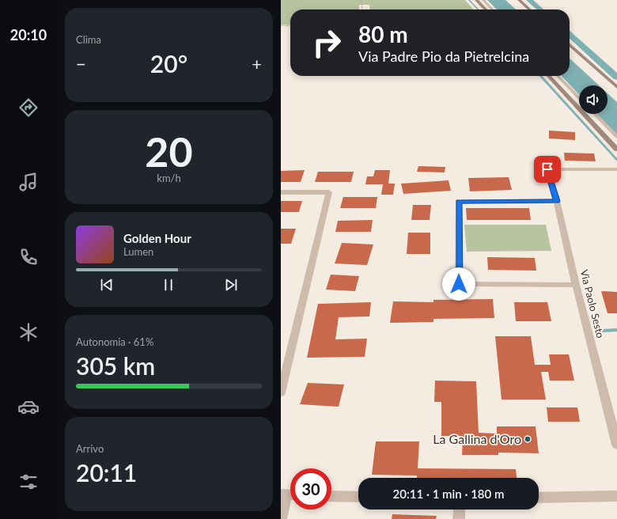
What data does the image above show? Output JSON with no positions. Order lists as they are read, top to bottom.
{
  "streets": {
    "street": ["Via Paolo Sesto"]
  },
  "places": ["La Gallina d'Oro"],
  "page": {
    "tabs": "20:10",
    "tile": [
      "Clima",
      ["20", "km/h"],
      ["Autonomia · 61%", "305 km"],
      ["Arrivo", "20:11"]
    ],
    "turn": ["80 m", "Via Padre Pio da Pietrelcina"],
    "heat": ["−", "20°", "+"],
    "song": ["Golden Hour", "Lumen"],
    "limit": "30",
    "trip": "20:11 · 1 min · 180 m"
  }
}
